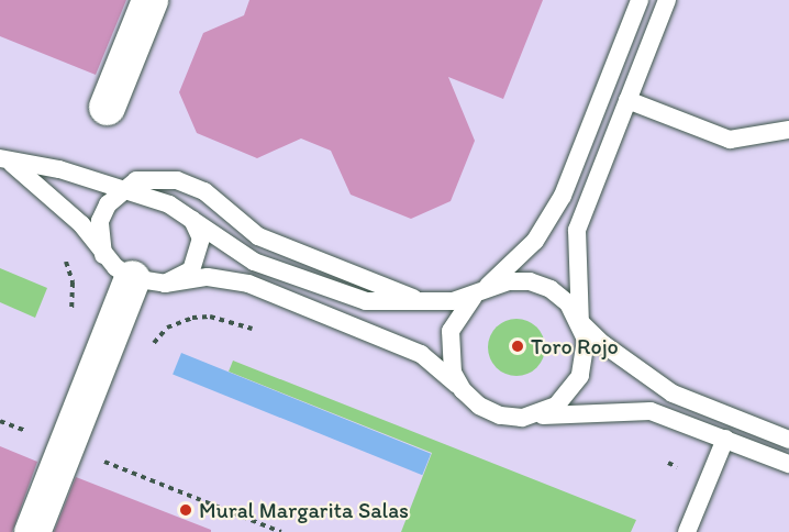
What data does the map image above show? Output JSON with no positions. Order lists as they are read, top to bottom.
{
  "places": ["Toro Rojo", "Mural Margarita Salas"]
}
